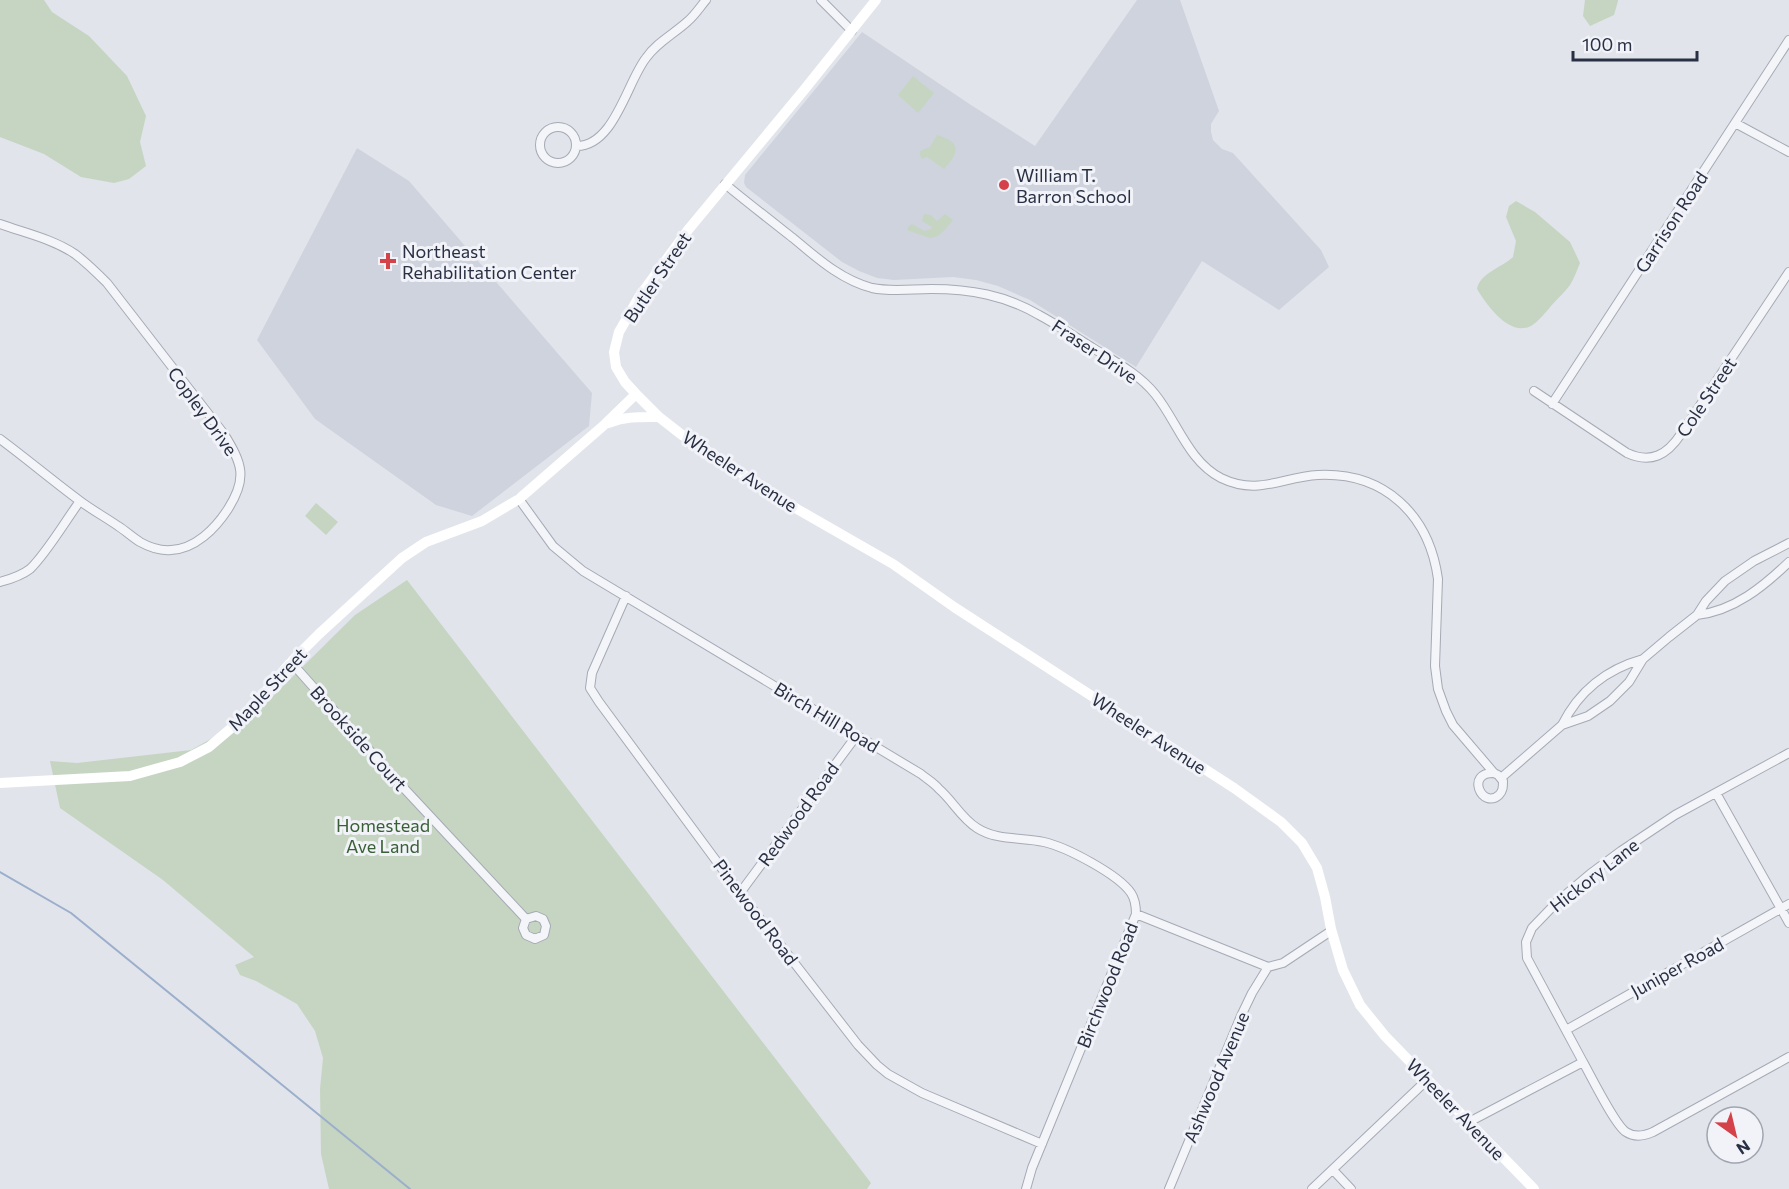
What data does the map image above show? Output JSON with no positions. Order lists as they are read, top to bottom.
{
  "streets": {
    "street": [
      "Garrison Road",
      "Butler Street",
      "Fraser Drive",
      "Cole Street",
      "Copley Drive",
      "Wheeler Avenue",
      "Maple Street",
      "Birch Hill Road",
      "Brookside Court",
      "Redwood Road",
      "Hickory Lane",
      "Pinewood Road",
      "Juniper Road",
      "Birchwood Road",
      "Ashwood Avenue"
    ]
  },
  "crossings": [
    ["Garrison Road", "Cole Street"],
    ["Butler Street", "Fraser Drive"],
    ["Butler Street", "Wheeler Avenue"],
    ["Maple Street", "Birch Hill Road"],
    ["Maple Street", "Brookside Court"],
    ["Birch Hill Road", "Redwood Road"],
    ["Birch Hill Road", "Pinewood Road"],
    ["Birch Hill Road", "Birchwood Road"],
    ["Redwood Road", "Pinewood Road"],
    ["Hickory Lane", "Juniper Road"],
    ["Pinewood Road", "Birchwood Road"],
    ["Birchwood Road", "Ashwood Avenue"]
  ],
  "parks": ["Homestead Ave Land"],
  "places": {
    "other": ["William T. Barron School"],
    "health": ["Northeast Rehabilitation Center"]
  },
  "scale_bar": "100 m",
  "north": "bottom right"
}
